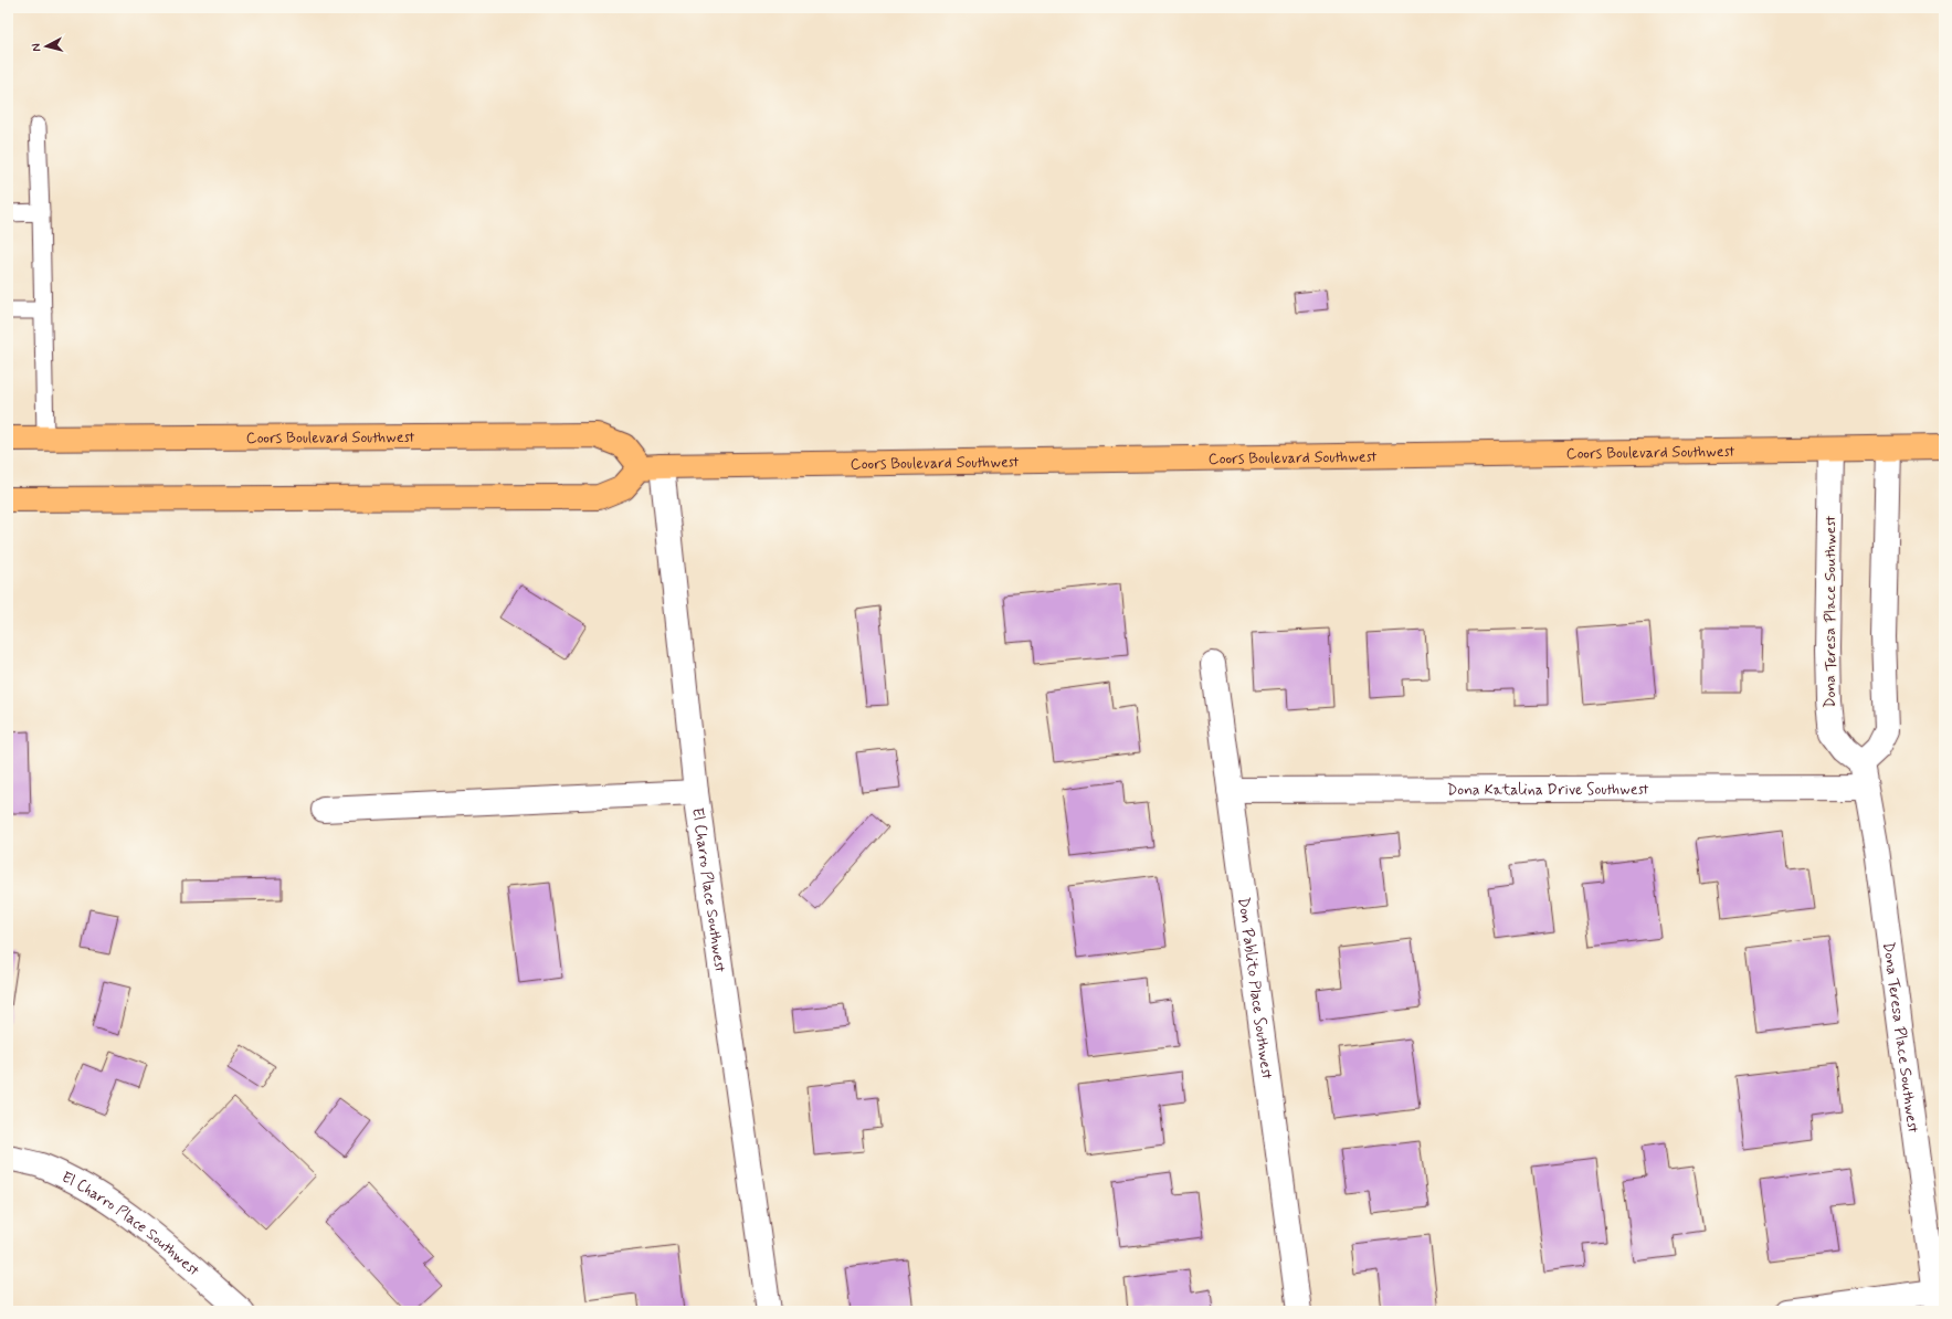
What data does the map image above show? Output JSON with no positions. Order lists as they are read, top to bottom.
{
  "streets": {
    "main road": ["Coors Boulevard Southwest"],
    "street": [
      "Dona Teresa Place Southwest",
      "Dona Katalina Drive Southwest",
      "El Charro Place Southwest",
      "Don Pablito Place Southwest"
    ]
  },
  "crossings": [
    ["Coors Boulevard Southwest", "Dona Teresa Place Southwest"],
    ["Coors Boulevard Southwest", "El Charro Place Southwest"],
    ["Dona Teresa Place Southwest", "Dona Katalina Drive Southwest"],
    ["Dona Katalina Drive Southwest", "Don Pablito Place Southwest"]
  ],
  "north": "left"
}
